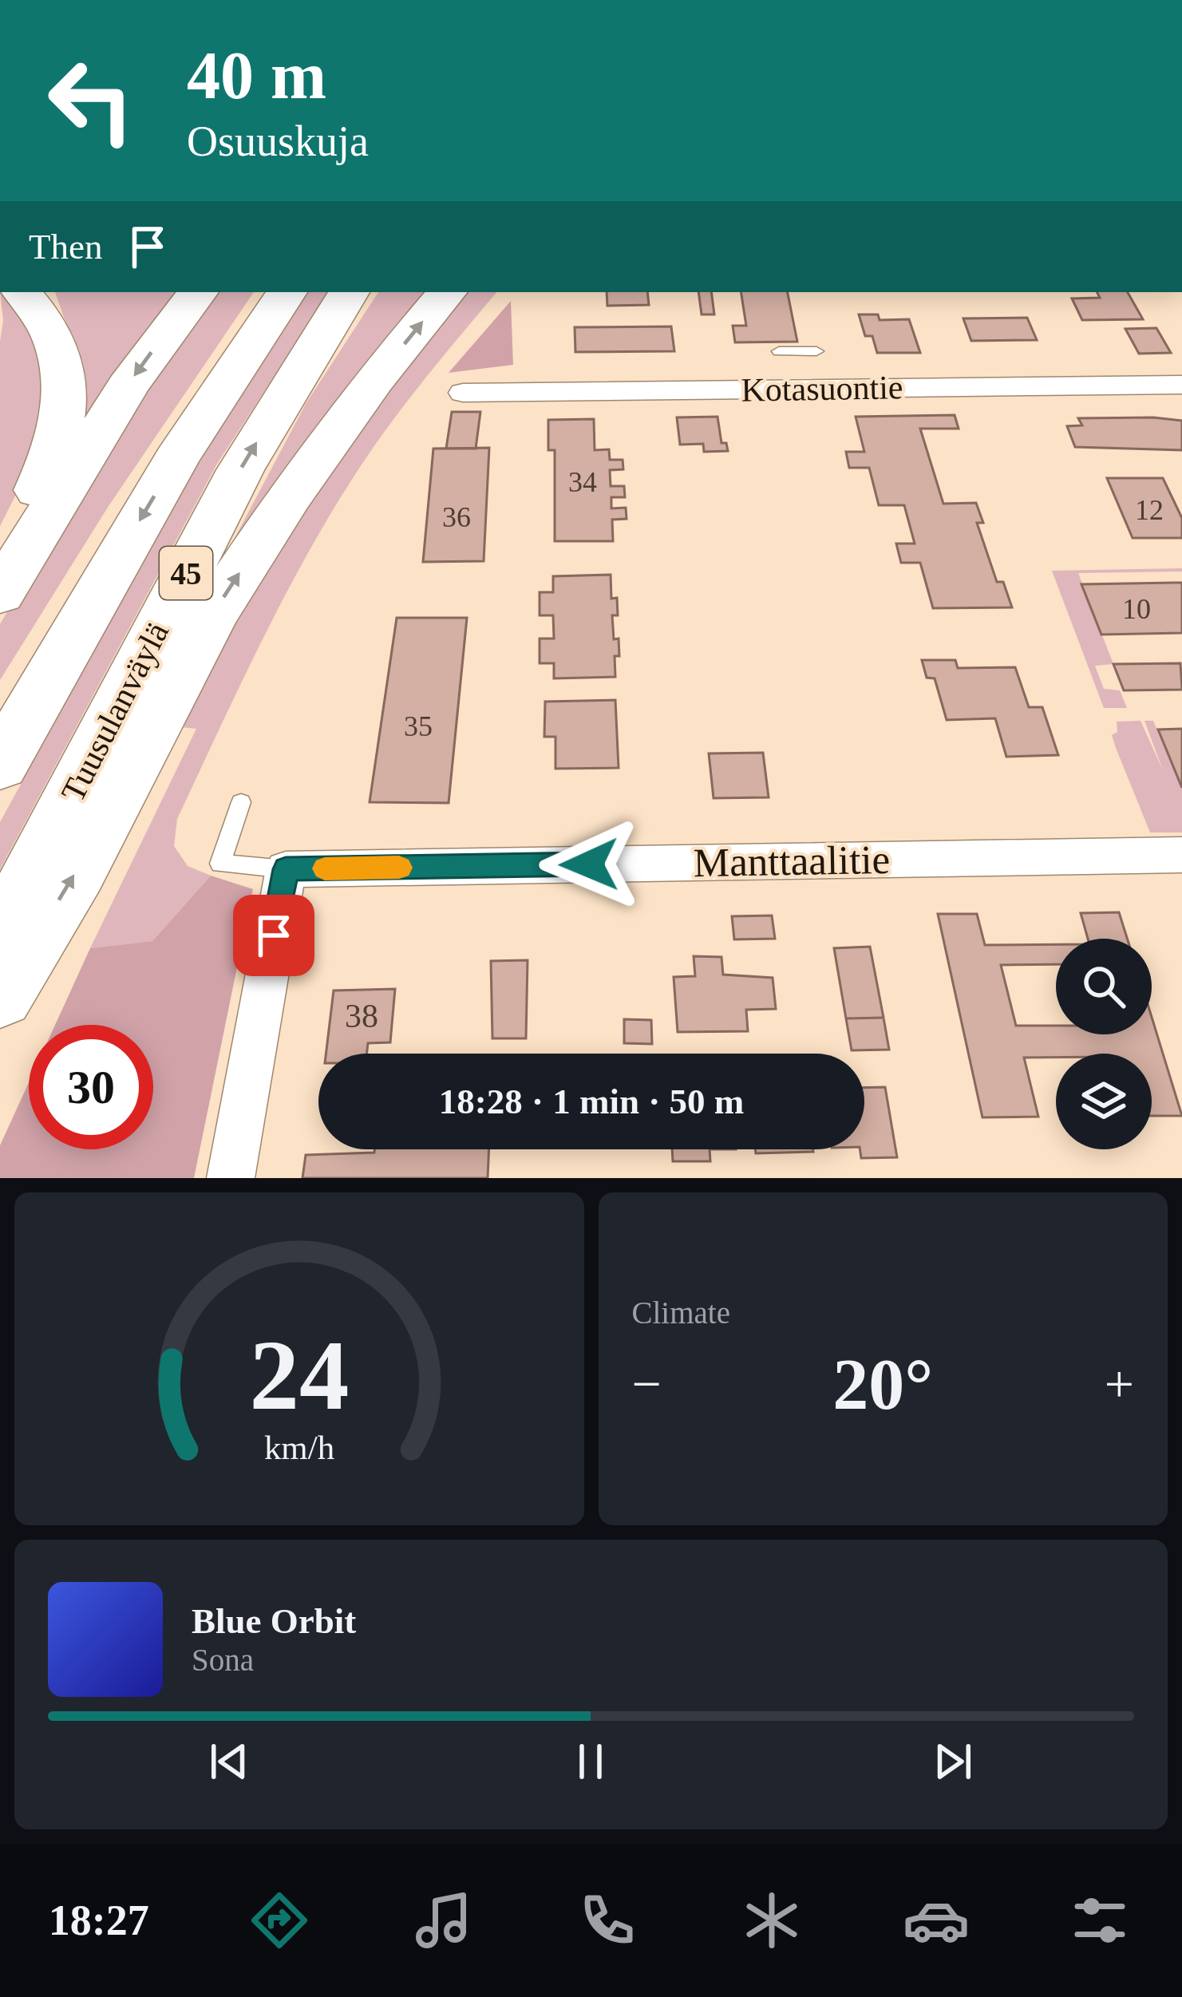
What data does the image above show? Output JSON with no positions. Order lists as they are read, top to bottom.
{
  "streets": {
    "highway": ["45", "Tuusulanväylä"],
    "street": ["Kotasuontie", "Manttaalitie"]
  },
  "house_numbers": [
    "34",
    "12",
    "36",
    "10",
    "35",
    "38"
  ],
  "page": {
    "turn": ["40 m", "Osuuskuja"],
    "then": "Then",
    "limit": "30",
    "trip": "18:28 · 1 min · 50 m",
    "tile": "Climate",
    "heat": ["−", "20°", "+"],
    "song": ["Blue Orbit", "Sona"],
    "tabs": "18:27",
    "gauge": ["24", "km/h"]
  }
}
